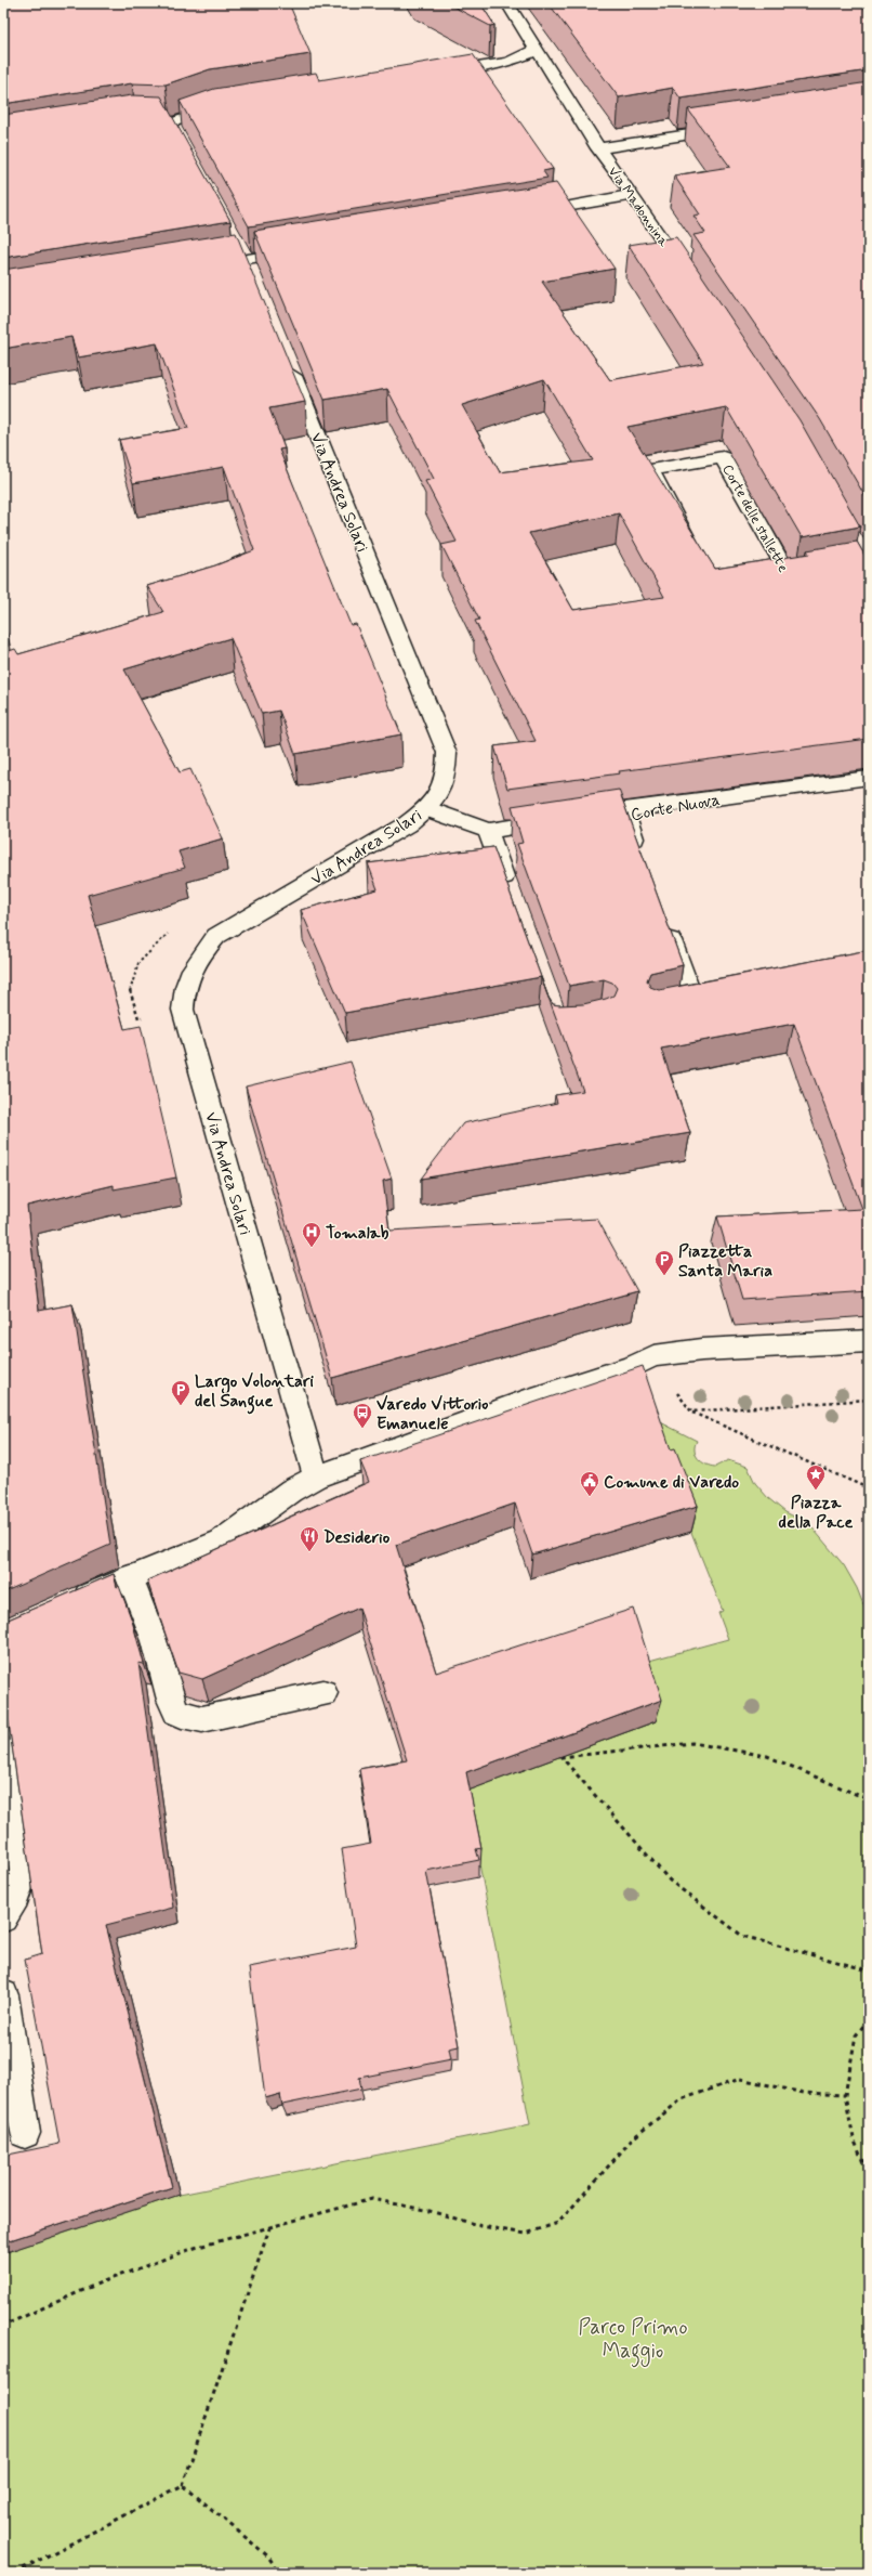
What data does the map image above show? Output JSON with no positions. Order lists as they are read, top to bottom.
{
  "streets": {
    "street": [
      "Via Madonnina",
      "Via Andrea Solari",
      "Corte delle stallette",
      "Corte Nuova"
    ]
  },
  "parks": ["Parco Primo Maggio"],
  "places": {
    "hospital": ["Tomalab"],
    "parking": ["Piazzetta Santa Maria", "Largo Volontari del Sangue"],
    "bus stop": ["Varedo Vittorio Emanuele"],
    "place": ["Piazza della Pace"],
    "public building": ["Comune di Varedo"],
    "restaurant": ["Desiderio"]
  }
}
